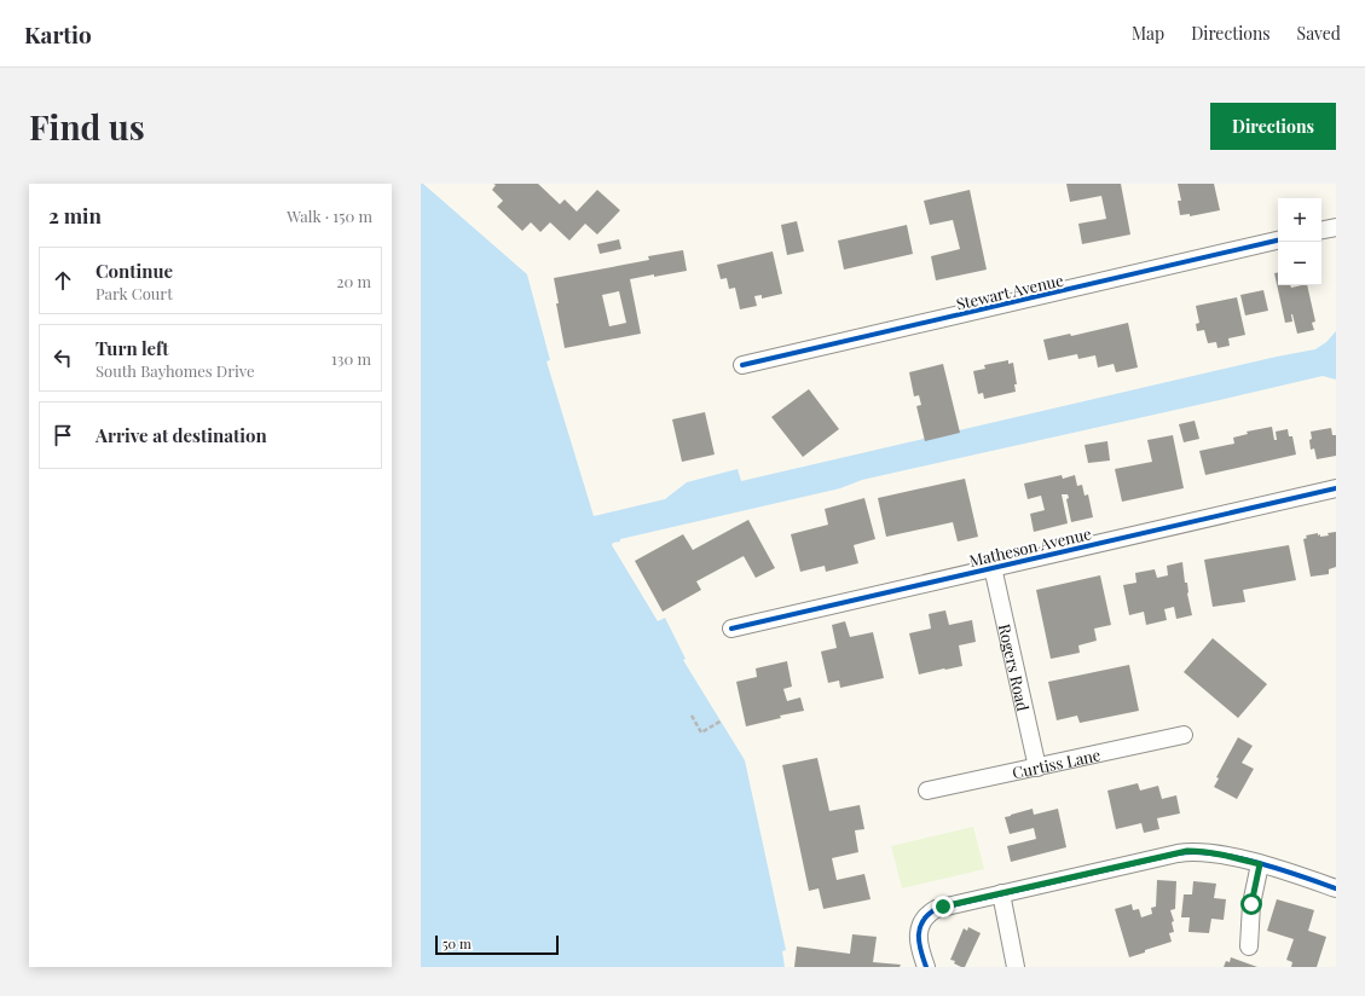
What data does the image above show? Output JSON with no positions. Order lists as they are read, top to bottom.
{
  "streets": {
    "street": [
      "Stewart Avenue",
      "Matheson Avenue",
      "Rogers Road",
      "Curtiss Lane"
    ]
  },
  "crossings": [
    ["Matheson Avenue", "Rogers Road"],
    ["Rogers Road", "Curtiss Lane"]
  ],
  "scale_bar": "50 m",
  "page": {
    "header": "Kartio",
    "nav": ["Map", "Directions", "Saved"],
    "buttons": "Directions",
    "title": "Find us",
    "heading": ["2 min", "Walk · 150 m"],
    "map_buttons": ["+", "−"],
    "list": [
      ["Continue", "Park Court", "20 m"],
      ["Turn left", "South Bayhomes Drive", "130 m"],
      "Arrive at destination"
    ],
    "scale": "50 m"
  }
}
